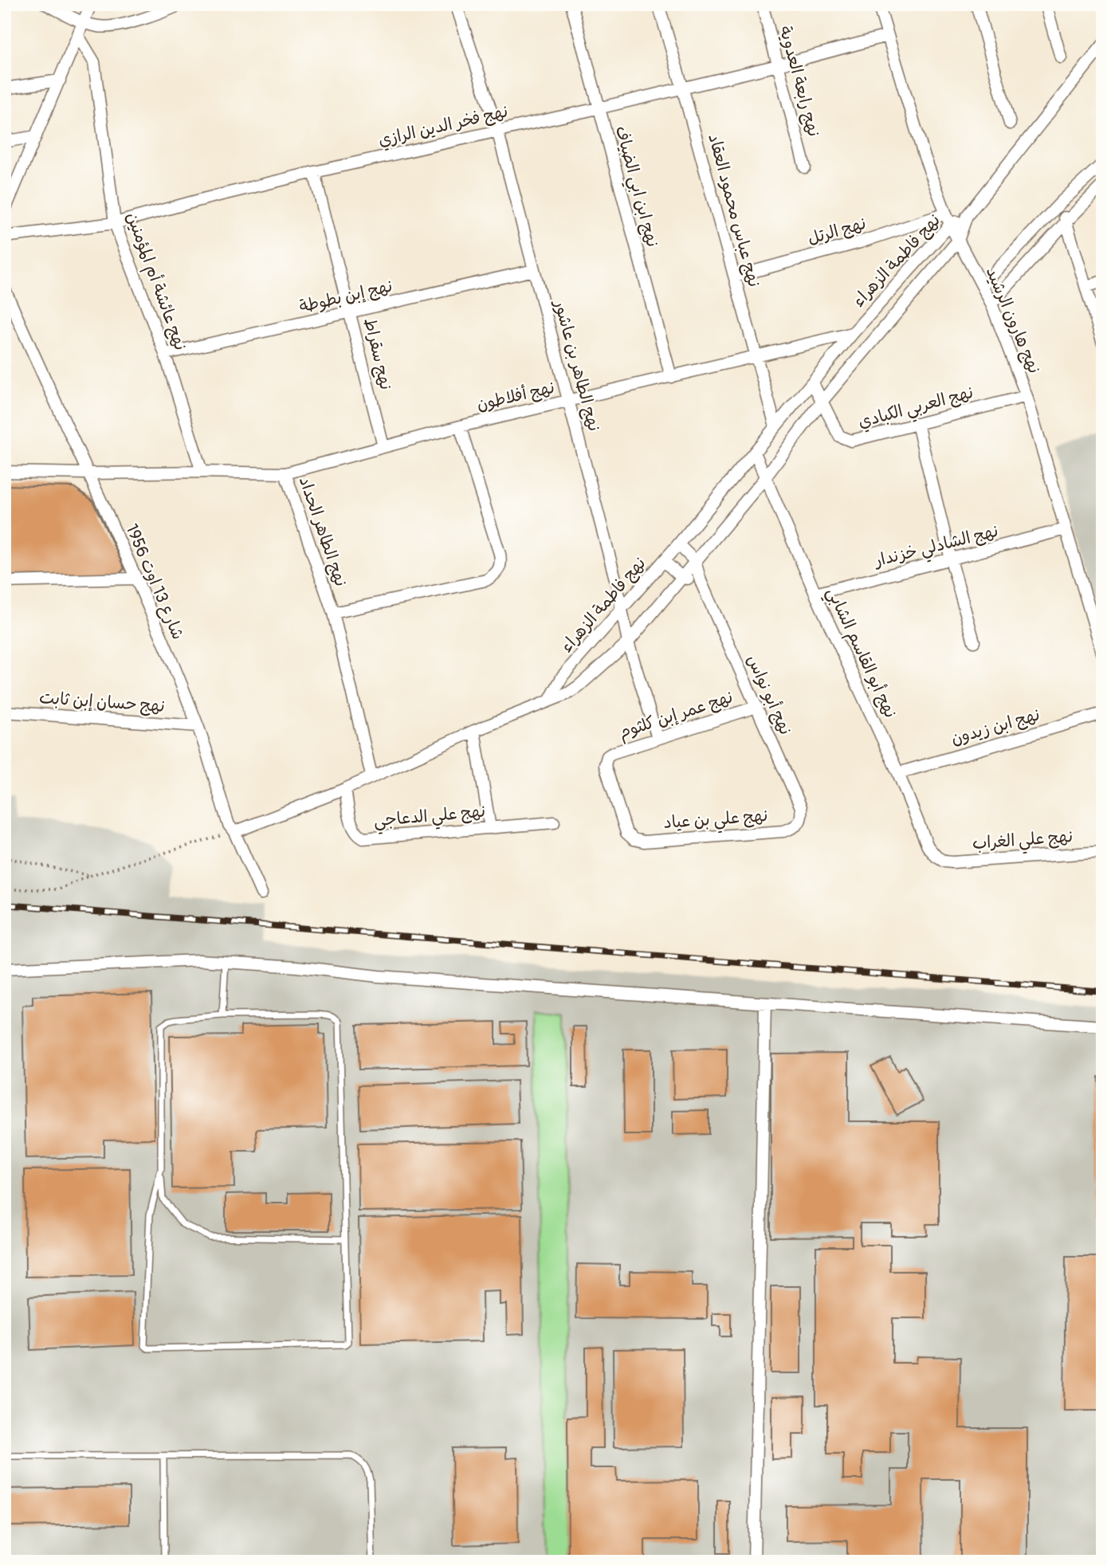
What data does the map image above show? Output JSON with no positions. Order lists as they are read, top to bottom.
{
  "streets": {
    "street": [
      "نهج رابعة العدوية",
      "نهج فخر الدين الرازي",
      "نهج ابن ابي الضياف",
      "نهج عباس محمود العقاد",
      "نهج الرتل",
      "نهج فاطمة الزهراء",
      "نهج عائشة أم المؤمنين",
      "نهج إبن بطوطة",
      "نهج هارون الرشيد",
      "نهج سقراط",
      "نهج الطاهر بن عاشور",
      "نهج أفلاطون",
      "نهج العربي الكبادي",
      "نهج الطاهر الحداد",
      "نهج الشادلي خزندار",
      "شارع 13 اوت 1956",
      "نهج أبو القاسم الشابي",
      "نهج أبو نواس",
      "نهج حسان إبن ثابت",
      "نهج عمر إبن كلثوم",
      "نهج ابن زيدون",
      "نهج علي الدعاجي",
      "نهج علي بن عياد",
      "نهج علي الغراب"
    ]
  },
  "crossings": [
    ["نهج رابعة العدوية", "نهج فخر الدين الرازي"],
    ["نهج فخر الدين الرازي", "نهج ابن ابي الضياف"],
    ["نهج فخر الدين الرازي", "نهج عباس محمود العقاد"],
    ["نهج فخر الدين الرازي", "نهج عائشة أم المؤمنين"],
    ["نهج فخر الدين الرازي", "نهج هارون الرشيد"],
    ["نهج فخر الدين الرازي", "نهج سقراط"],
    ["نهج فخر الدين الرازي", "نهج الطاهر بن عاشور"],
    ["نهج ابن ابي الضياف", "نهج أفلاطون"],
    ["نهج عباس محمود العقاد", "نهج الرتل"],
    ["نهج عباس محمود العقاد", "نهج فاطمة الزهراء"],
    ["نهج عباس محمود العقاد", "نهج أفلاطون"],
    ["نهج الرتل", "نهج فاطمة الزهراء"],
    ["نهج الرتل", "نهج هارون الرشيد"],
    ["نهج فاطمة الزهراء", "نهج هارون الرشيد"],
    ["نهج فاطمة الزهراء", "نهج الطاهر بن عاشور"],
    ["نهج فاطمة الزهراء", "نهج أفلاطون"],
    ["نهج فاطمة الزهراء", "نهج العربي الكبادي"],
    ["نهج فاطمة الزهراء", "نهج الطاهر الحداد"],
    ["نهج فاطمة الزهراء", "شارع 13 اوت 1956"],
    ["نهج فاطمة الزهراء", "نهج أبو القاسم الشابي"],
    ["نهج فاطمة الزهراء", "نهج أبو نواس"],
    ["نهج فاطمة الزهراء", "نهج علي الدعاجي"],
    ["نهج عائشة أم المؤمنين", "نهج إبن بطوطة"],
    ["نهج عائشة أم المؤمنين", "نهج الطاهر الحداد"],
    ["نهج إبن بطوطة", "نهج سقراط"],
    ["نهج إبن بطوطة", "نهج الطاهر بن عاشور"],
    ["نهج هارون الرشيد", "نهج العربي الكبادي"],
    ["نهج هارون الرشيد", "نهج الشادلي خزندار"],
    ["نهج سقراط", "نهج أفلاطون"],
    ["نهج الطاهر بن عاشور", "نهج أفلاطون"],
    ["نهج الطاهر بن عاشور", "نهج عمر إبن كلثوم"],
    ["نهج أفلاطون", "نهج الطاهر الحداد"],
    ["نهج الطاهر الحداد", "شارع 13 اوت 1956"],
    ["نهج الشادلي خزندار", "نهج أبو القاسم الشابي"],
    ["شارع 13 اوت 1956", "نهج حسان إبن ثابت"],
    ["نهج أبو القاسم الشابي", "نهج ابن زيدون"],
    ["نهج أبو القاسم الشابي", "نهج علي الغراب"],
    ["نهج أبو نواس", "نهج عمر إبن كلثوم"],
    ["نهج أبو نواس", "نهج علي بن عياد"],
    ["نهج عمر إبن كلثوم", "نهج علي بن عياد"]
  ]
}
